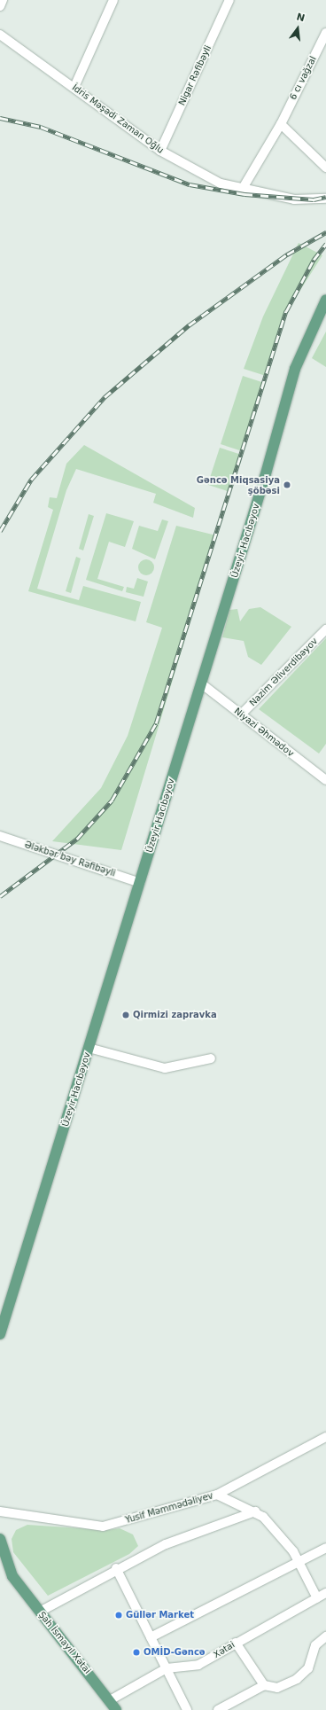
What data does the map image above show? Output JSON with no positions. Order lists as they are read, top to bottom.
{
  "streets": {
    "main road": ["Üzeyir Hacıbəyov", "Şah İsmayıl Xətai"],
    "street": [
      "Nigar Rəfibəyli",
      "6 cı vağzal",
      "İdris Məşədi Zaman Oğlu",
      "Nazim Əliverdibəyov",
      "Niyazi Əhmədov",
      "Ələkbər bəy Rəfibəyli",
      "Yusif Məmmədəliyev",
      "Xətai"
    ]
  },
  "crossings": [
    ["Nigar Rəfibəyli", "İdris Məşədi Zaman Oğlu"],
    ["6 cı vağzal", "İdris Məşədi Zaman Oğlu"],
    ["Üzeyir Hacıbəyov", "Niyazi Əhmədov"],
    ["Üzeyir Hacıbəyov", "Ələkbər bəy Rəfibəyli"],
    ["Nazim Əliverdibəyov", "Niyazi Əhmədov"],
    ["Şah İsmayıl Xətai", "Xətai"]
  ],
  "places": [
    "Gəncə Miqsasiya şöbəsi",
    "Qirmizi zapravka",
    "Güllər Market",
    "OMİD-Gəncə"
  ],
  "north": "top"
}
